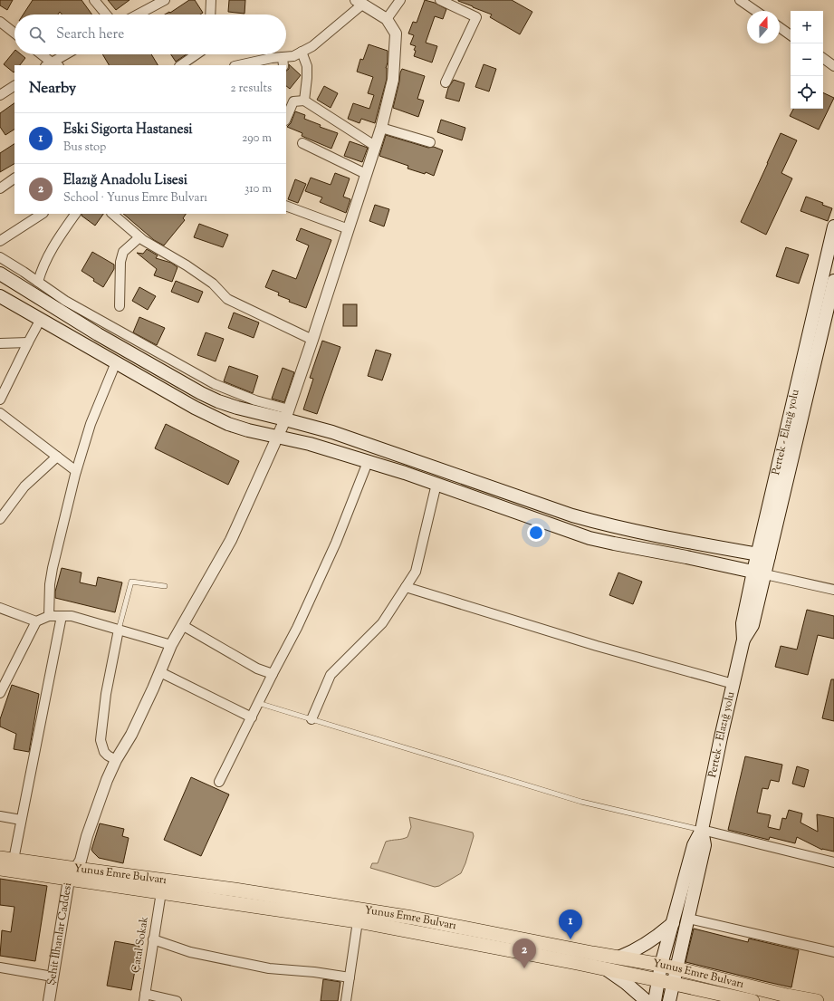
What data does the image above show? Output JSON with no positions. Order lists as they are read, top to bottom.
{
  "streets": {
    "main road": ["Pertek - Elazığ yolu", "Yunus Emre Bulvarı"],
    "street": ["Şehit İlhanlar Caddesi", "Çatal Sokak"]
  },
  "crossings": [
    ["Yunus Emre Bulvarı", "Şehit İlhanlar Caddesi"],
    ["Yunus Emre Bulvarı", "Çatal Sokak"]
  ],
  "north": "top",
  "page": {
    "map_buttons": ["+", "−"],
    "search": "Search here",
    "heading": ["Nearby", "2 results"],
    "list": [
      {
        "mark": "1",
        "name": "Eski Sigorta Hastanesi",
        "note": "Bus stop",
        "value": "290 m"
      },
      {
        "mark": "2",
        "name": "Elazığ Anadolu Lisesi",
        "note": "School · Yunus Emre Bulvarı",
        "value": "310 m"
      }
    ],
    "pins": ["1", "2"]
  }
}
